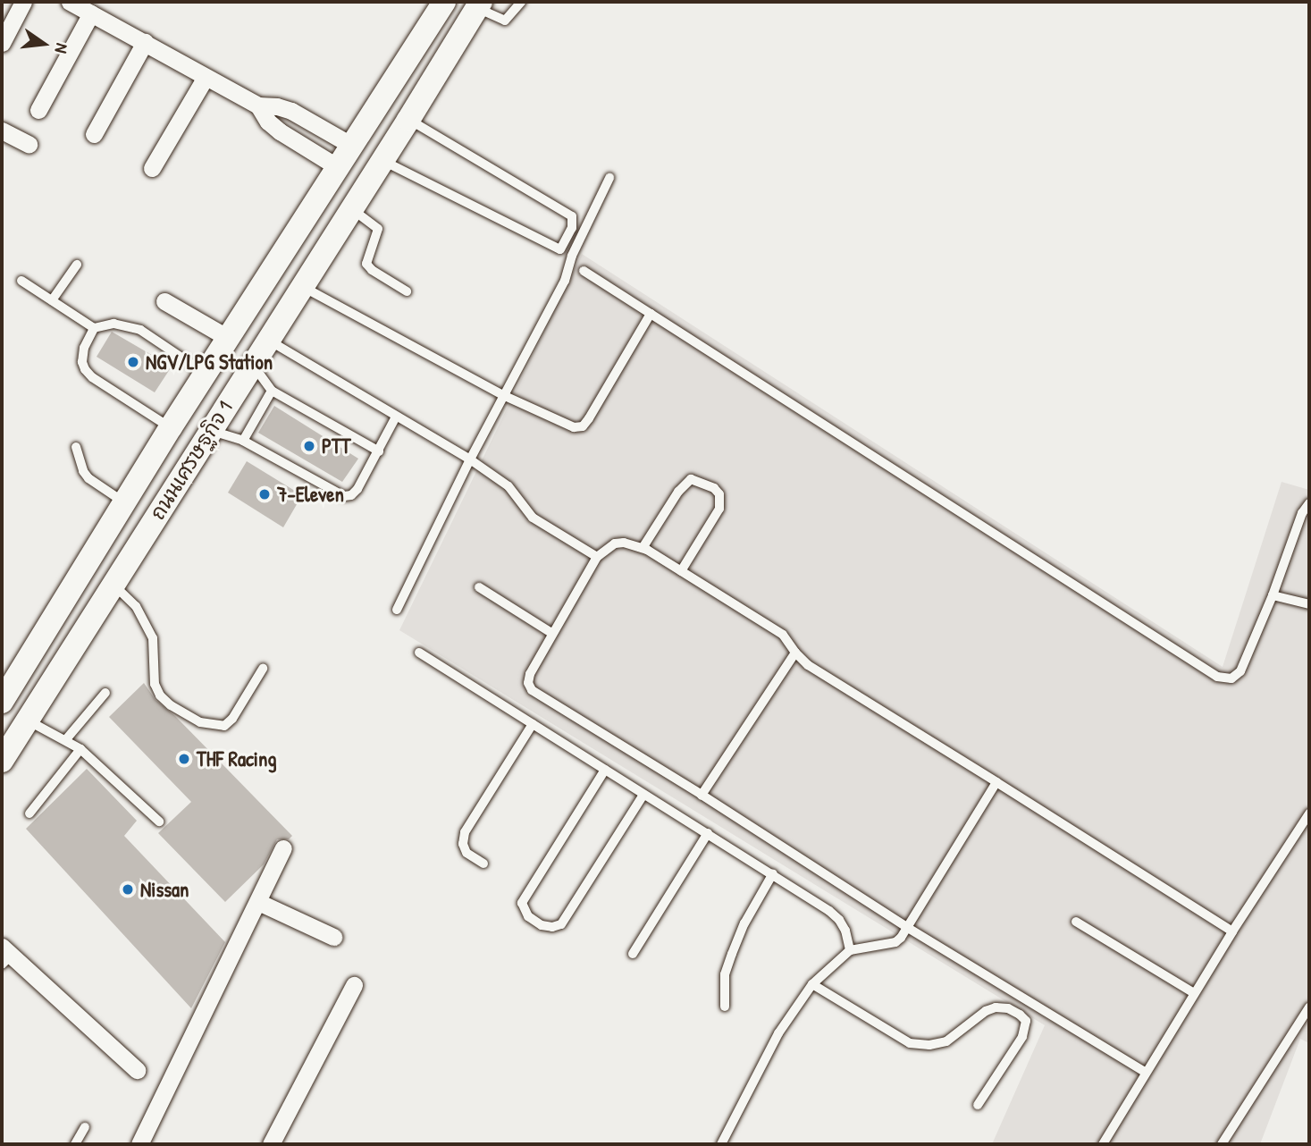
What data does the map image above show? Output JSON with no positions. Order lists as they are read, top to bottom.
{
  "streets": {
    "main road": ["ถนนเศรษฐกิจ 1"]
  },
  "places": [
    "NGV/LPG Station",
    "PTT",
    "7-Eleven",
    "THF Racing",
    "Nissan"
  ],
  "north": "right"
}
